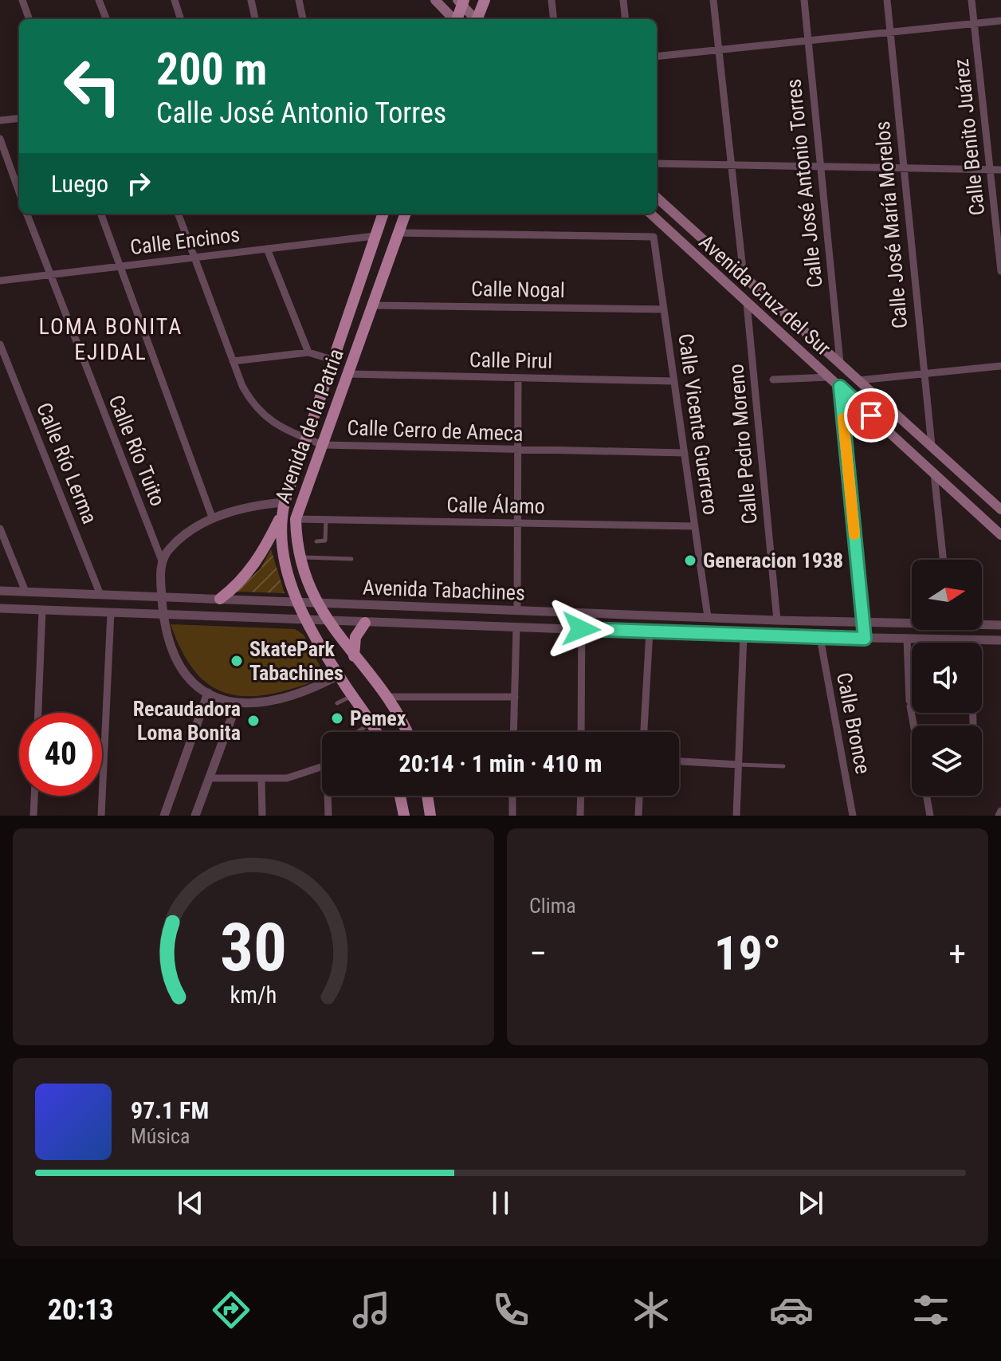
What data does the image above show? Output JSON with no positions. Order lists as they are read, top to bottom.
{
  "streets": {
    "main road": ["Avenida Cruz del Sur", "Avenida de la Patria"],
    "street": [
      "Calle Benito Juárez",
      "Calle José Antonio Torres",
      "Calle José María Morelos",
      "Calle Encinos",
      "Calle Nogal",
      "Calle Pirul",
      "Calle Vicente Guerrero",
      "Calle Cerro de Ameca",
      "Calle Pedro Moreno",
      "Calle Río Tuito",
      "Calle Río Lerma",
      "Calle Álamo",
      "Avenida Tabachines",
      "Calle Bronce"
    ]
  },
  "crossings": [
    ["Calle José Antonio Torres", "Avenida Cruz del Sur"],
    ["Calle José María Morelos", "Avenida Cruz del Sur"],
    ["Calle Encinos", "Avenida de la Patria"],
    ["Calle Encinos", "Calle Cerro de Ameca"],
    ["Calle Encinos", "Calle Río Tuito"],
    ["Calle Nogal", "Calle Vicente Guerrero"],
    ["Calle Nogal", "Avenida de la Patria"],
    ["Avenida Cruz del Sur", "Calle Pedro Moreno"],
    ["Calle Pirul", "Calle Vicente Guerrero"],
    ["Calle Pirul", "Avenida de la Patria"],
    ["Calle Vicente Guerrero", "Calle Cerro de Ameca"],
    ["Calle Vicente Guerrero", "Calle Álamo"],
    ["Calle Vicente Guerrero", "Avenida Tabachines"],
    ["Avenida de la Patria", "Calle Cerro de Ameca"],
    ["Avenida de la Patria", "Calle Álamo"],
    ["Avenida de la Patria", "Avenida Tabachines"],
    ["Calle Pedro Moreno", "Avenida Tabachines"],
    ["Calle Río Lerma", "Avenida Tabachines"],
    ["Avenida Tabachines", "Calle Bronce"]
  ],
  "districts": ["LOMA BONITA EJIDAL"],
  "places": [
    "Generacion 1938",
    "SkatePark Tabachines",
    "Pemex",
    "Recaudadora Loma Bonita"
  ],
  "north": "right",
  "page": {
    "turn": ["200 m", "Calle José Antonio Torres"],
    "then": "Luego",
    "limit": "40",
    "trip": "20:14 · 1 min · 410 m",
    "tile": "Clima",
    "heat": ["−", "19°", "+"],
    "song": ["97.1 FM", "Música"],
    "tabs": "20:13",
    "gauge": ["30", "km/h"]
  }
}
